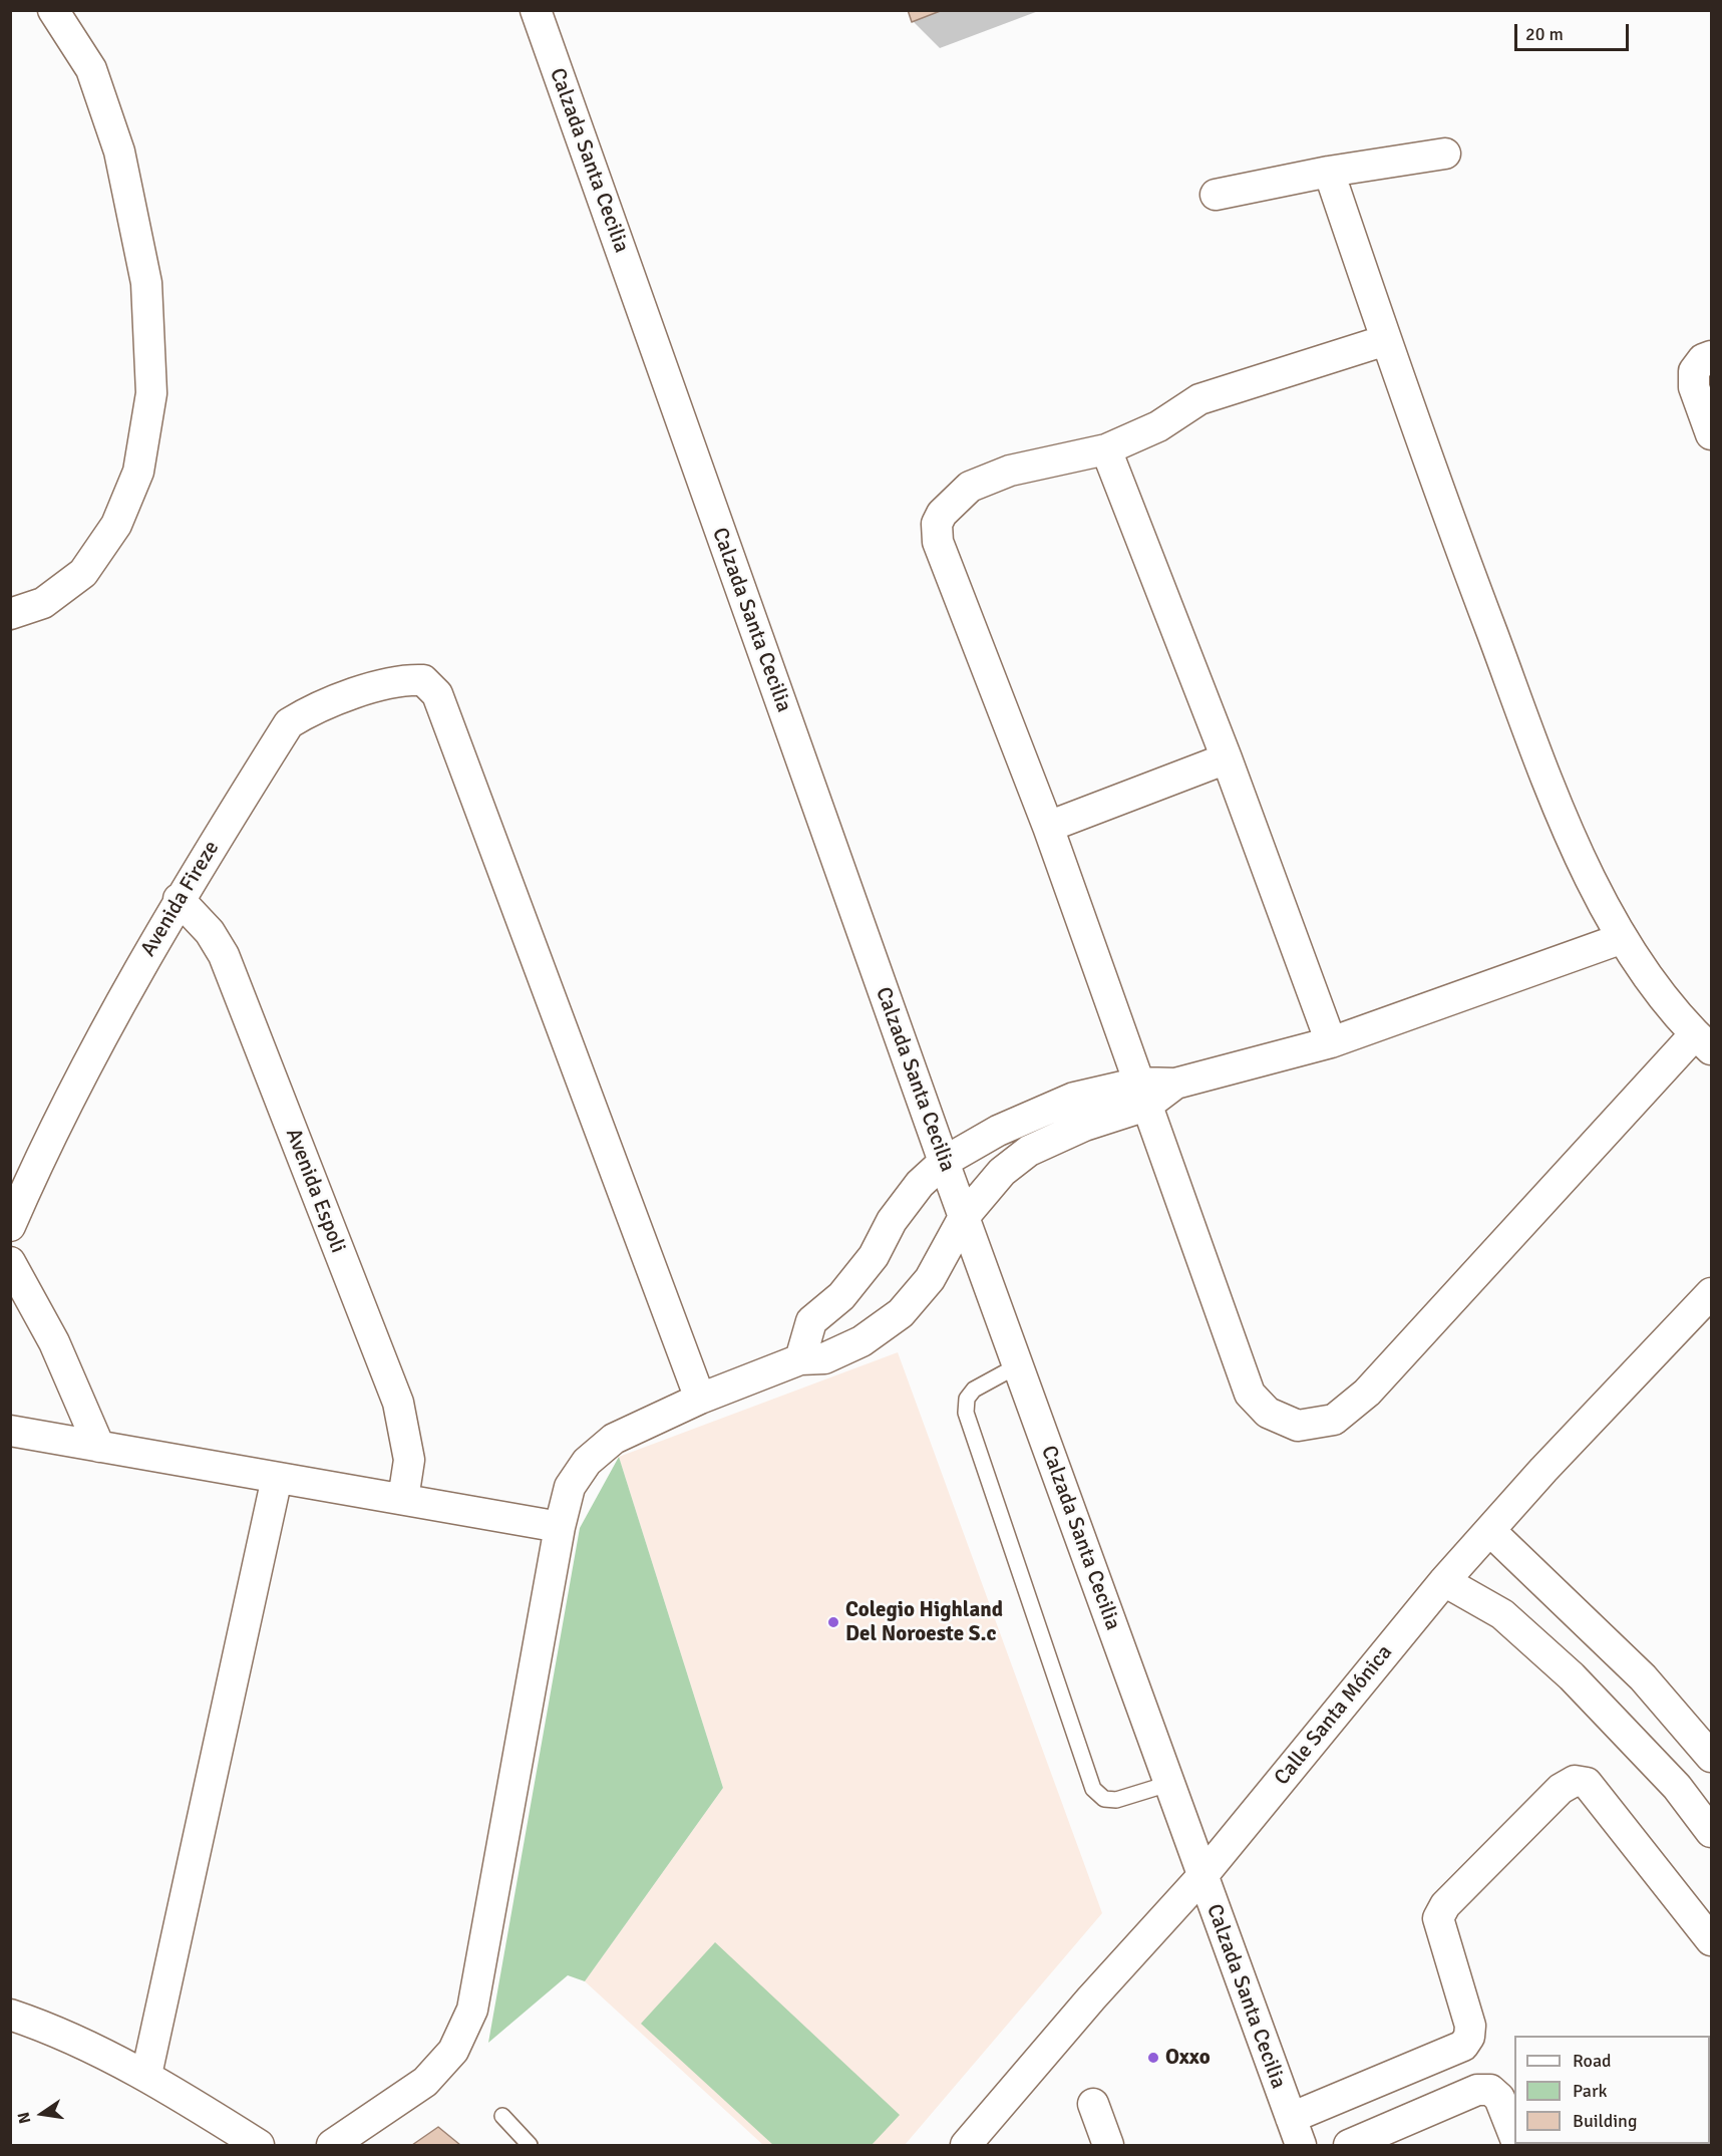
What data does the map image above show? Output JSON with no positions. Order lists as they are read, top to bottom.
{
  "streets": {
    "street": [
      "Calzada Santa Cecilia",
      "Avenida Fireze",
      "Avenida Espoli",
      "Calle Santa Mónica"
    ]
  },
  "crossings": [
    ["Calzada Santa Cecilia", "Calle Santa Mónica"],
    ["Avenida Fireze", "Avenida Espoli"]
  ],
  "places": ["Colegio Highland Del Noroeste S.c", "Oxxo"],
  "legend": ["Road", "Park", "Building"],
  "scale_bar": "20 m",
  "north": "left"
}
